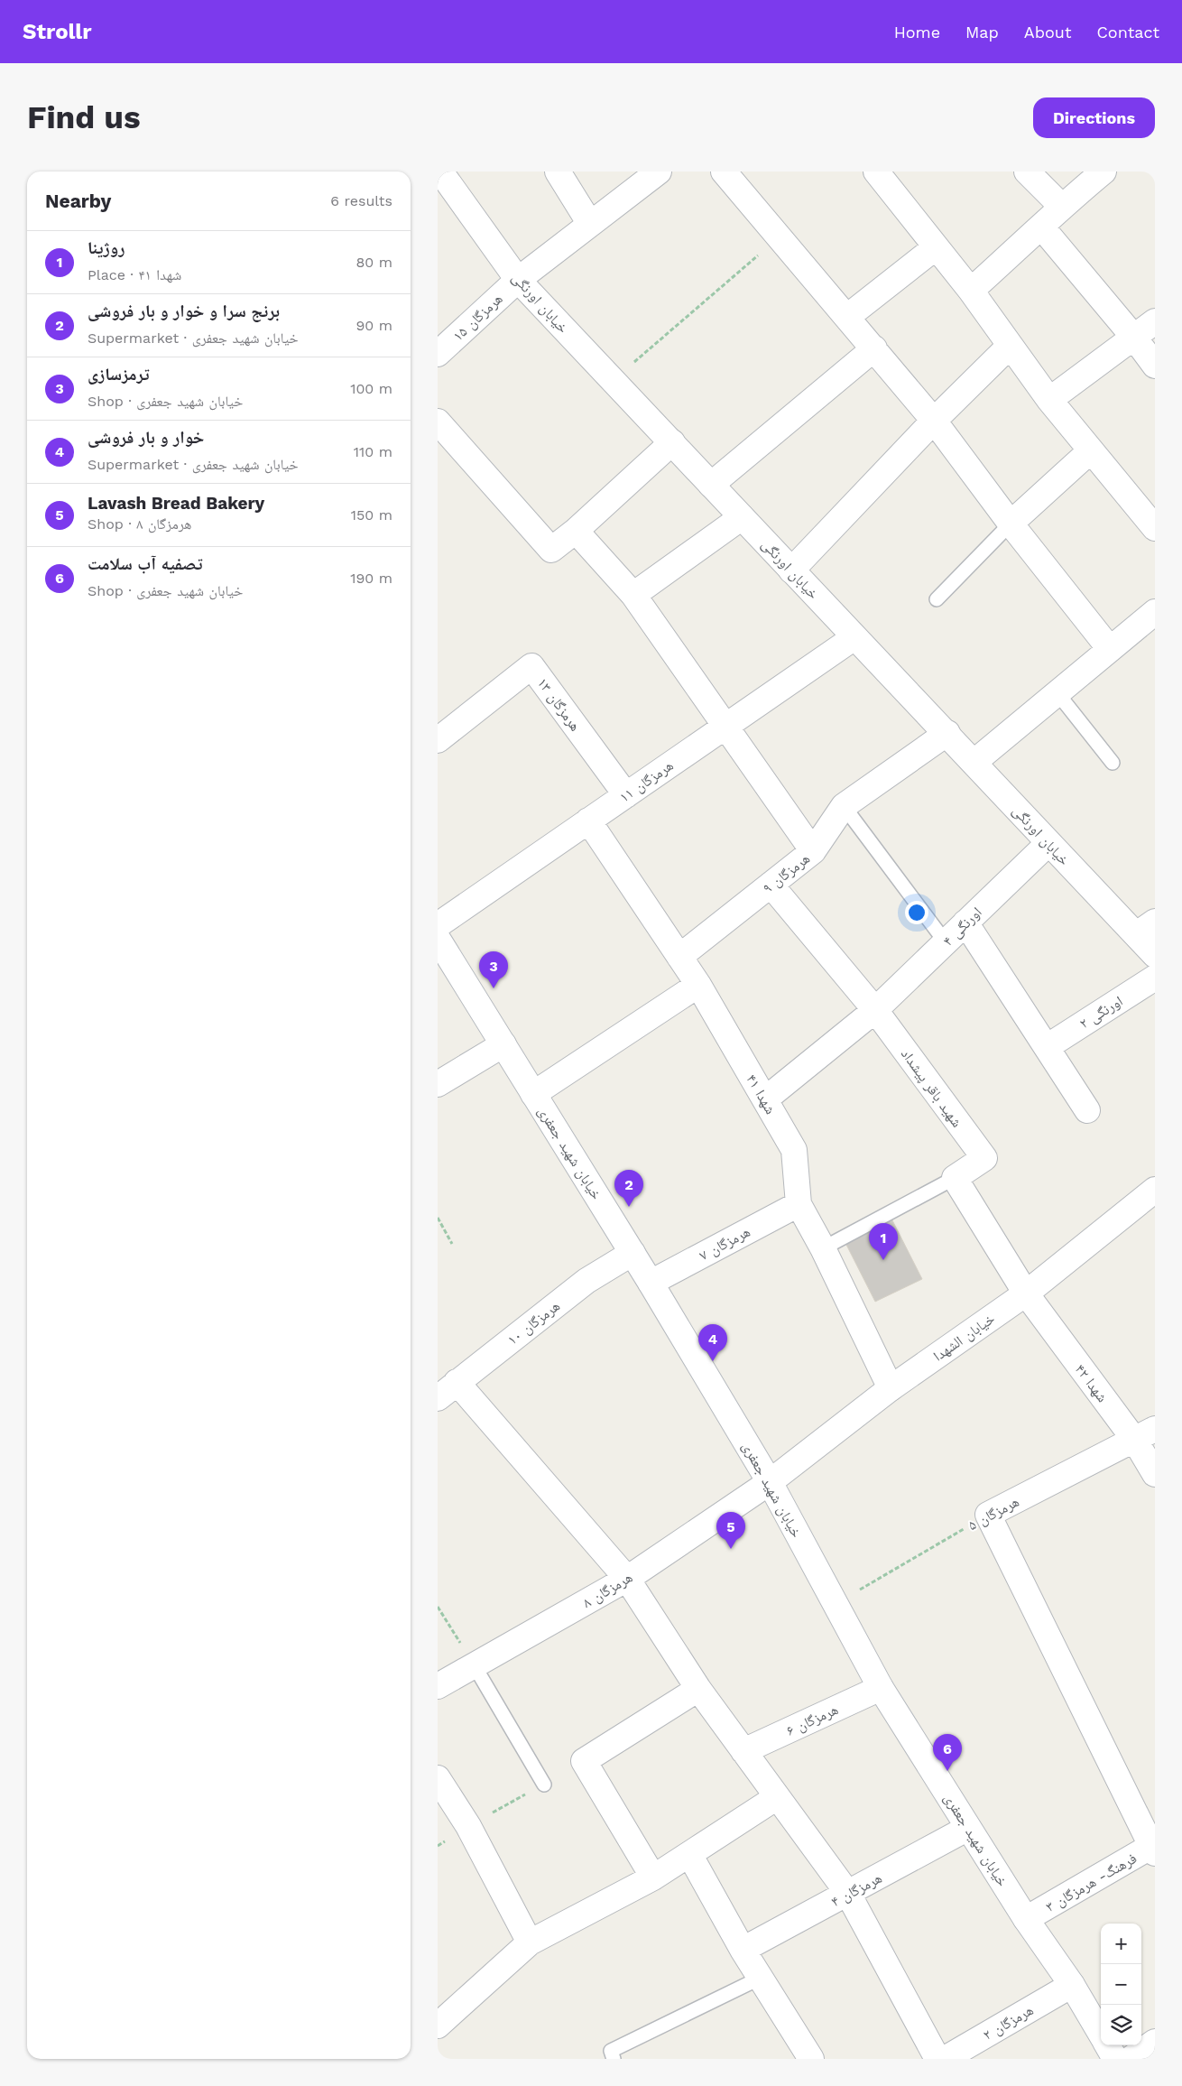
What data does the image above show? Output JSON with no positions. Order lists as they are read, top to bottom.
{
  "streets": {
    "street": [
      "خیابان اورنگی",
      "هرمزگان ۱۵",
      "هرمزگان ۱۳",
      "هرمزگان ۱۱",
      "هرمزگان ۹",
      "اورنگی ۴",
      "اورنگی ۲",
      "شهید باقر پیشداد",
      "شهدا ۴۱",
      "خیابان شهید جعفری",
      "هرمزگان ۷",
      "هرمزگان ۱۰",
      "خیابان الشهدا",
      "شهدا ۴۲",
      "هرمزگان ۵",
      "هرمزگان ۸",
      "هرمزگان ۶",
      "فرهنگ- هرمزگان ۳",
      "هرمزگان ۴",
      "هرمزگان ۲"
    ]
  },
  "crossings": [
    ["خیابان اورنگی", "هرمزگان ۱۵"],
    ["خیابان اورنگی", "هرمزگان ۱۱"],
    ["خیابان اورنگی", "هرمزگان ۹"],
    ["خیابان اورنگی", "اورنگی ۴"],
    ["هرمزگان ۱۳", "هرمزگان ۱۱"],
    ["هرمزگان ۱۱", "شهدا ۴۱"],
    ["هرمزگان ۹", "شهید باقر پیشداد"],
    ["هرمزگان ۹", "شهدا ۴۱"],
    ["اورنگی ۴", "شهید باقر پیشداد"],
    ["اورنگی ۴", "شهدا ۴۱"],
    ["شهدا ۴۱", "هرمزگان ۷"],
    ["شهدا ۴۱", "خیابان الشهدا"],
    ["خیابان شهید جعفری", "هرمزگان ۷"],
    ["خیابان شهید جعفری", "هرمزگان ۱۰"],
    ["خیابان شهید جعفری", "خیابان الشهدا"],
    ["خیابان شهید جعفری", "هرمزگان ۵"],
    ["خیابان شهید جعفری", "هرمزگان ۸"],
    ["خیابان شهید جعفری", "هرمزگان ۶"],
    ["خیابان شهید جعفری", "فرهنگ- هرمزگان ۳"],
    ["خیابان شهید جعفری", "هرمزگان ۴"],
    ["خیابان شهید جعفری", "هرمزگان ۲"],
    ["خیابان الشهدا", "شهدا ۴۲"],
    ["خیابان الشهدا", "هرمزگان ۸"],
    ["شهدا ۴۲", "هرمزگان ۵"]
  ],
  "page": {
    "header": "Strollr",
    "nav": [
      "Home",
      "Map",
      "About",
      "Contact"
    ],
    "buttons": "Directions",
    "title": "Find us",
    "heading": ["Nearby", "6 results"],
    "list": [
      {
        "mark": "1",
        "name": "روژینا",
        "note": "Place · شهدا ۴۱",
        "value": "80 m"
      },
      {
        "mark": "2",
        "name": "برنج سرا و خوار و بار فروشی",
        "note": "Supermarket · خیابان شهید جعفری",
        "value": "90 m"
      },
      {
        "mark": "3",
        "name": "ترمزسازی",
        "note": "Shop · خیابان شهید جعفری",
        "value": "100 m"
      },
      {
        "mark": "4",
        "name": "خوار و بار فروشی",
        "note": "Supermarket · خیابان شهید جعفری",
        "value": "110 m"
      },
      {
        "mark": "5",
        "name": "Lavash Bread Bakery",
        "note": "Shop · هرمزگان ۸",
        "value": "150 m"
      },
      {
        "mark": "6",
        "name": "تصفیه آب سلامت",
        "note": "Shop · خیابان شهید جعفری",
        "value": "190 m"
      }
    ],
    "pins": [
      "3",
      "2",
      "1",
      "4",
      "5",
      "6"
    ],
    "map_buttons": ["+", "−"]
  }
}
